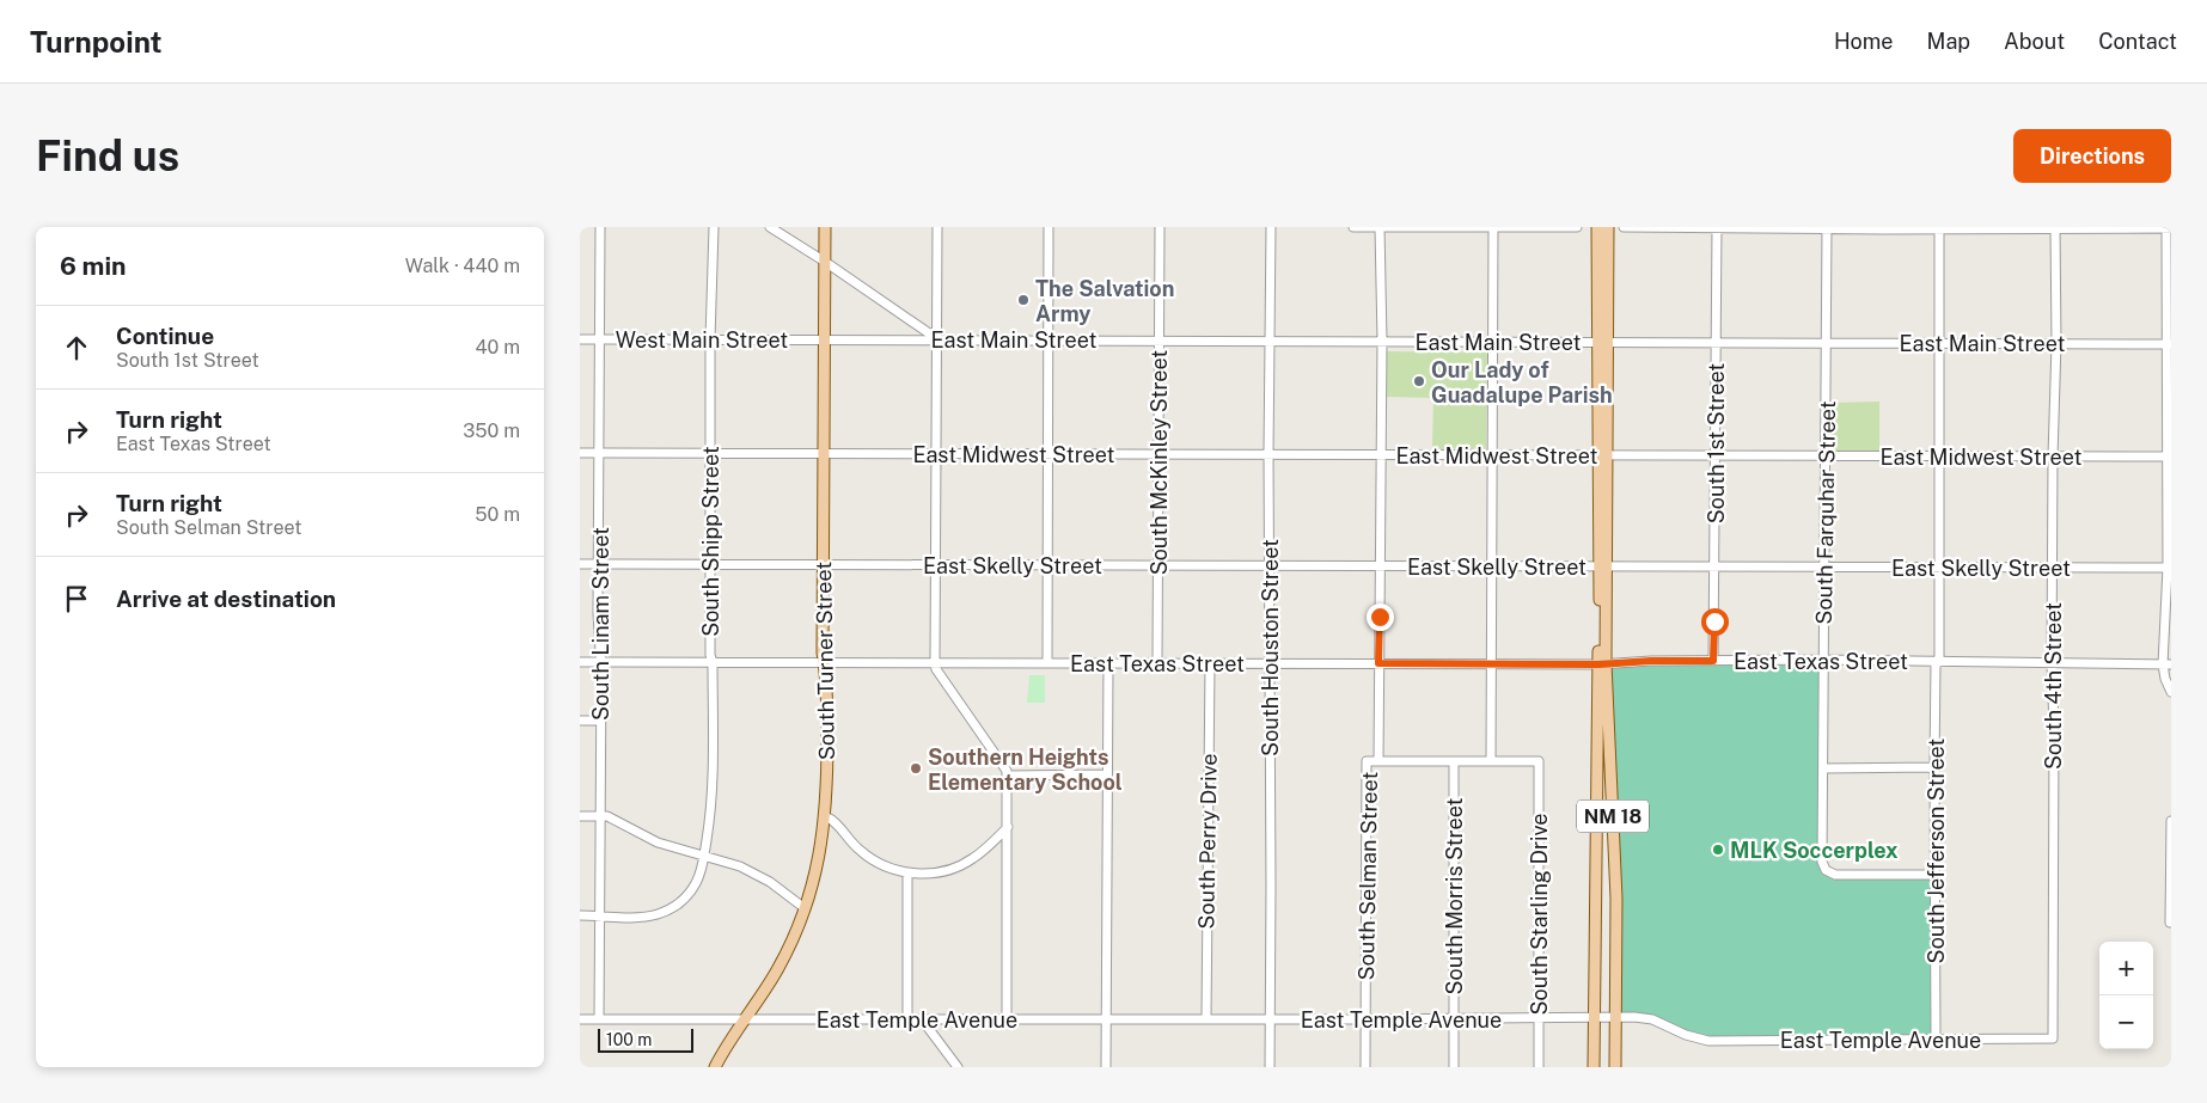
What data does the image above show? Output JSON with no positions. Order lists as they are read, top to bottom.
{
  "streets": {
    "main road": ["South Turner Street", "NM 18"],
    "street": [
      "West Main Street",
      "East Main Street",
      "South 1st Street",
      "East Midwest Street",
      "South McKinley Street",
      "South Farquhar Street",
      "South Shipp Street",
      "East Skelly Street",
      "South Linam Street",
      "South Houston Street",
      "East Texas Street",
      "South 4th Street",
      "South Perry Drive",
      "South Jefferson Street",
      "South Selman Street",
      "South Morris Street",
      "South Starling Drive",
      "East Temple Avenue"
    ]
  },
  "crossings": [
    ["West Main Street", "East Main Street"],
    ["West Main Street", "South Shipp Street"],
    ["West Main Street", "South Linam Street"],
    ["West Main Street", "South Turner Street"],
    ["East Main Street", "South 1st Street"],
    ["East Main Street", "South McKinley Street"],
    ["East Main Street", "South Farquhar Street"],
    ["East Main Street", "South Houston Street"],
    ["East Main Street", "South Turner Street"],
    ["East Main Street", "South 4th Street"],
    ["East Main Street", "NM 18"],
    ["East Main Street", "South Jefferson Street"],
    ["East Main Street", "South Selman Street"],
    ["South 1st Street", "East Midwest Street"],
    ["South 1st Street", "East Skelly Street"],
    ["South 1st Street", "East Texas Street"],
    ["East Midwest Street", "South McKinley Street"],
    ["East Midwest Street", "South Farquhar Street"],
    ["East Midwest Street", "South Shipp Street"],
    ["East Midwest Street", "South Linam Street"],
    ["East Midwest Street", "South Houston Street"],
    ["East Midwest Street", "South Turner Street"],
    ["East Midwest Street", "South 4th Street"],
    ["East Midwest Street", "NM 18"],
    ["East Midwest Street", "South Jefferson Street"],
    ["East Midwest Street", "South Selman Street"],
    ["South McKinley Street", "East Skelly Street"],
    ["South McKinley Street", "East Texas Street"],
    ["South Farquhar Street", "East Skelly Street"],
    ["South Farquhar Street", "East Texas Street"],
    ["South Farquhar Street", "South Jefferson Street"],
    ["South Shipp Street", "East Skelly Street"],
    ["South Shipp Street", "South Linam Street"],
    ["South Shipp Street", "East Texas Street"],
    ["East Skelly Street", "South Linam Street"],
    ["East Skelly Street", "South Houston Street"],
    ["East Skelly Street", "South Turner Street"],
    ["East Skelly Street", "South 4th Street"],
    ["East Skelly Street", "NM 18"],
    ["East Skelly Street", "South Jefferson Street"],
    ["East Skelly Street", "South Selman Street"],
    ["South Linam Street", "East Texas Street"],
    ["South Linam Street", "East Temple Avenue"],
    ["South Houston Street", "East Texas Street"],
    ["South Houston Street", "East Temple Avenue"],
    ["South Turner Street", "East Texas Street"],
    ["South Turner Street", "East Temple Avenue"],
    ["East Texas Street", "South 4th Street"],
    ["East Texas Street", "NM 18"],
    ["East Texas Street", "South Perry Drive"],
    ["East Texas Street", "South Jefferson Street"],
    ["East Texas Street", "South Selman Street"],
    ["South 4th Street", "East Temple Avenue"],
    ["NM 18", "East Temple Avenue"],
    ["South Perry Drive", "East Temple Avenue"],
    ["South Jefferson Street", "East Temple Avenue"],
    ["South Selman Street", "East Temple Avenue"],
    ["South Morris Street", "East Temple Avenue"],
    ["South Starling Drive", "East Temple Avenue"]
  ],
  "places": [
    "The Salvation Army",
    "Our Lady of Guadalupe Parish",
    "Southern Heights Elementary School",
    "MLK Soccerplex"
  ],
  "scale_bar": "100 m",
  "page": {
    "header": "Turnpoint",
    "nav": [
      "Home",
      "Map",
      "About",
      "Contact"
    ],
    "buttons": "Directions",
    "title": "Find us",
    "heading": ["6 min", "Walk · 440 m"],
    "list": [
      ["Continue", "South 1st Street", "40 m"],
      ["Turn right", "East Texas Street", "350 m"],
      ["Turn right", "South Selman Street", "50 m"],
      "Arrive at destination"
    ],
    "map_buttons": ["+", "−"],
    "scale": "100 m"
  }
}
